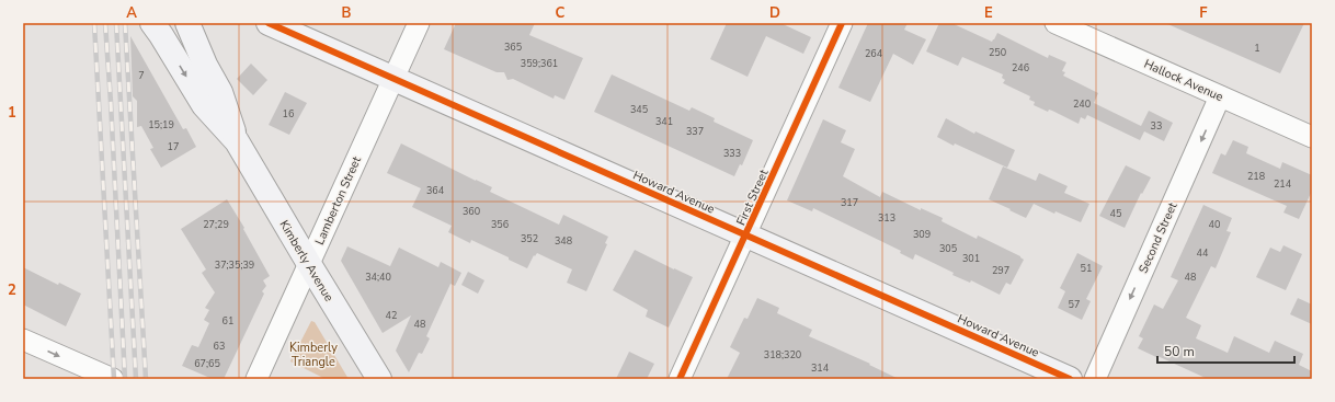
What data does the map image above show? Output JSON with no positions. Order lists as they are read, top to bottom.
{
  "streets": {
    "main road": ["Howard Avenue", "Kimberly Avenue"],
    "street": [
      "Hallock Avenue",
      "First Street",
      "Lamberton Street",
      "Second Street"
    ]
  },
  "crossings": [
    ["Hallock Avenue", "Second Street"],
    ["Howard Avenue", "First Street"],
    ["Howard Avenue", "Lamberton Street"],
    ["Lamberton Street", "Kimberly Avenue"]
  ],
  "one_way": ["Second Street"],
  "parks": ["Kimberly Triangle"],
  "house_numbers": [
    "365",
    "1",
    "250",
    "264",
    "359;361",
    "246",
    "7",
    "240",
    "345",
    "16",
    "341",
    "15;19",
    "33",
    "337",
    "17",
    "333",
    "218",
    "214",
    "364",
    "317",
    "360",
    "45",
    "313",
    "27;29",
    "356",
    "40",
    "309",
    "352",
    "348",
    "305",
    "44",
    "301",
    "37;35;39",
    "51",
    "297",
    "34;40",
    "48",
    "57",
    "42",
    "61",
    "48",
    "63",
    "318;320",
    "67;65",
    "314"
  ],
  "scale_bar": "50 m",
  "grid": {
    "columns": [
      "A",
      "B",
      "C",
      "D",
      "E",
      "F"
    ],
    "rows": ["1", "2"]
  }
}
